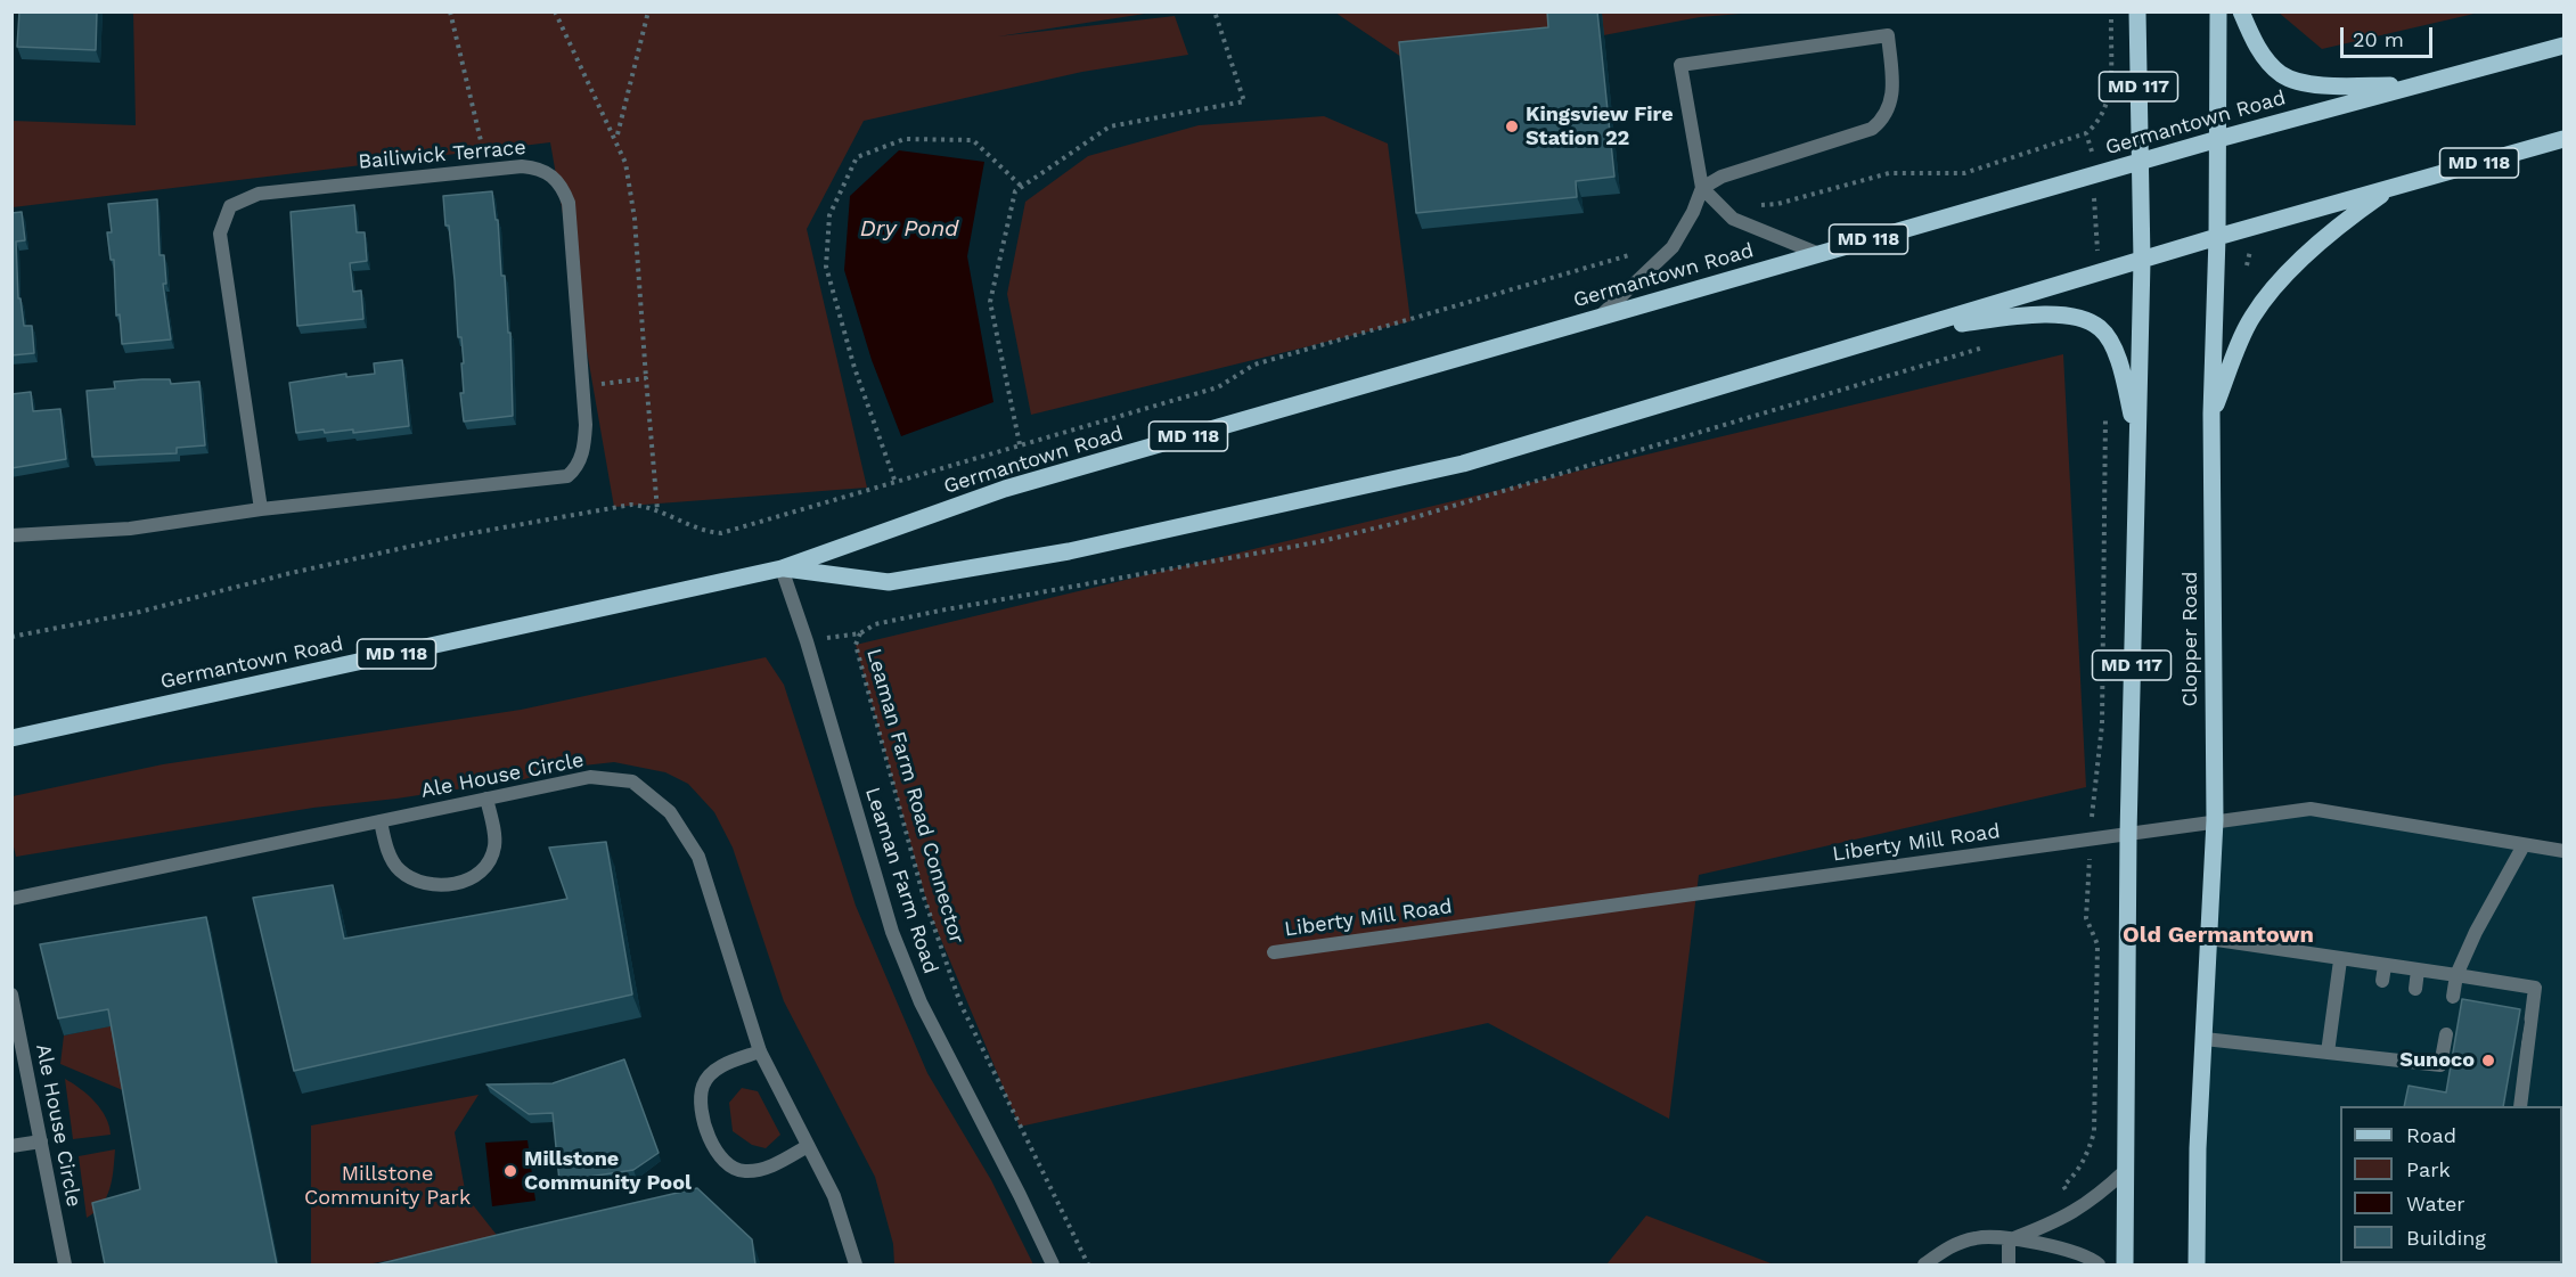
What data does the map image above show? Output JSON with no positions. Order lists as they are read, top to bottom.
{
  "streets": {
    "main road": [
      "MD 117",
      "Germantown Road",
      "MD 118",
      "Clopper Road"
    ],
    "street": [
      "Bailiwick Terrace",
      "Ale House Circle",
      "Liberty Mill Road",
      "Leaman Farm Road"
    ],
    "path": ["Leaman Farm Road Connector"]
  },
  "crossings": [
    ["MD 117", "Germantown Road"],
    ["MD 117", "Liberty Mill Road"],
    ["Germantown Road", "Clopper Road"],
    ["Germantown Road", "Leaman Farm Road"],
    ["Clopper Road", "Liberty Mill Road"]
  ],
  "districts": ["Old Germantown"],
  "water": ["Dry Pond"],
  "parks": ["Millstone Community Park"],
  "places": ["Kingsview Fire Station 22", "Sunoco", "Millstone Community Pool"],
  "legend": [
    "Road",
    "Park",
    "Water",
    "Building"
  ],
  "scale_bar": "20 m"
}
